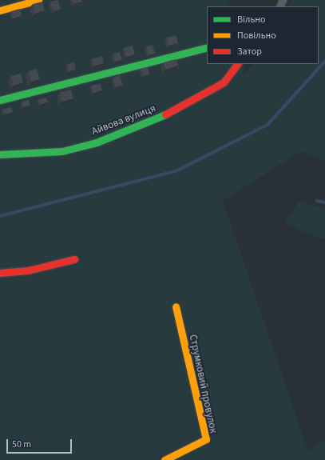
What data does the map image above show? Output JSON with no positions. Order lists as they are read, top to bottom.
{
  "streets": {
    "street": ["Айвова вулиця", "Струмковий провулок"]
  },
  "legend": ["Вільно", "Повільно", "Затор"],
  "scale_bar": "50 m"
}
